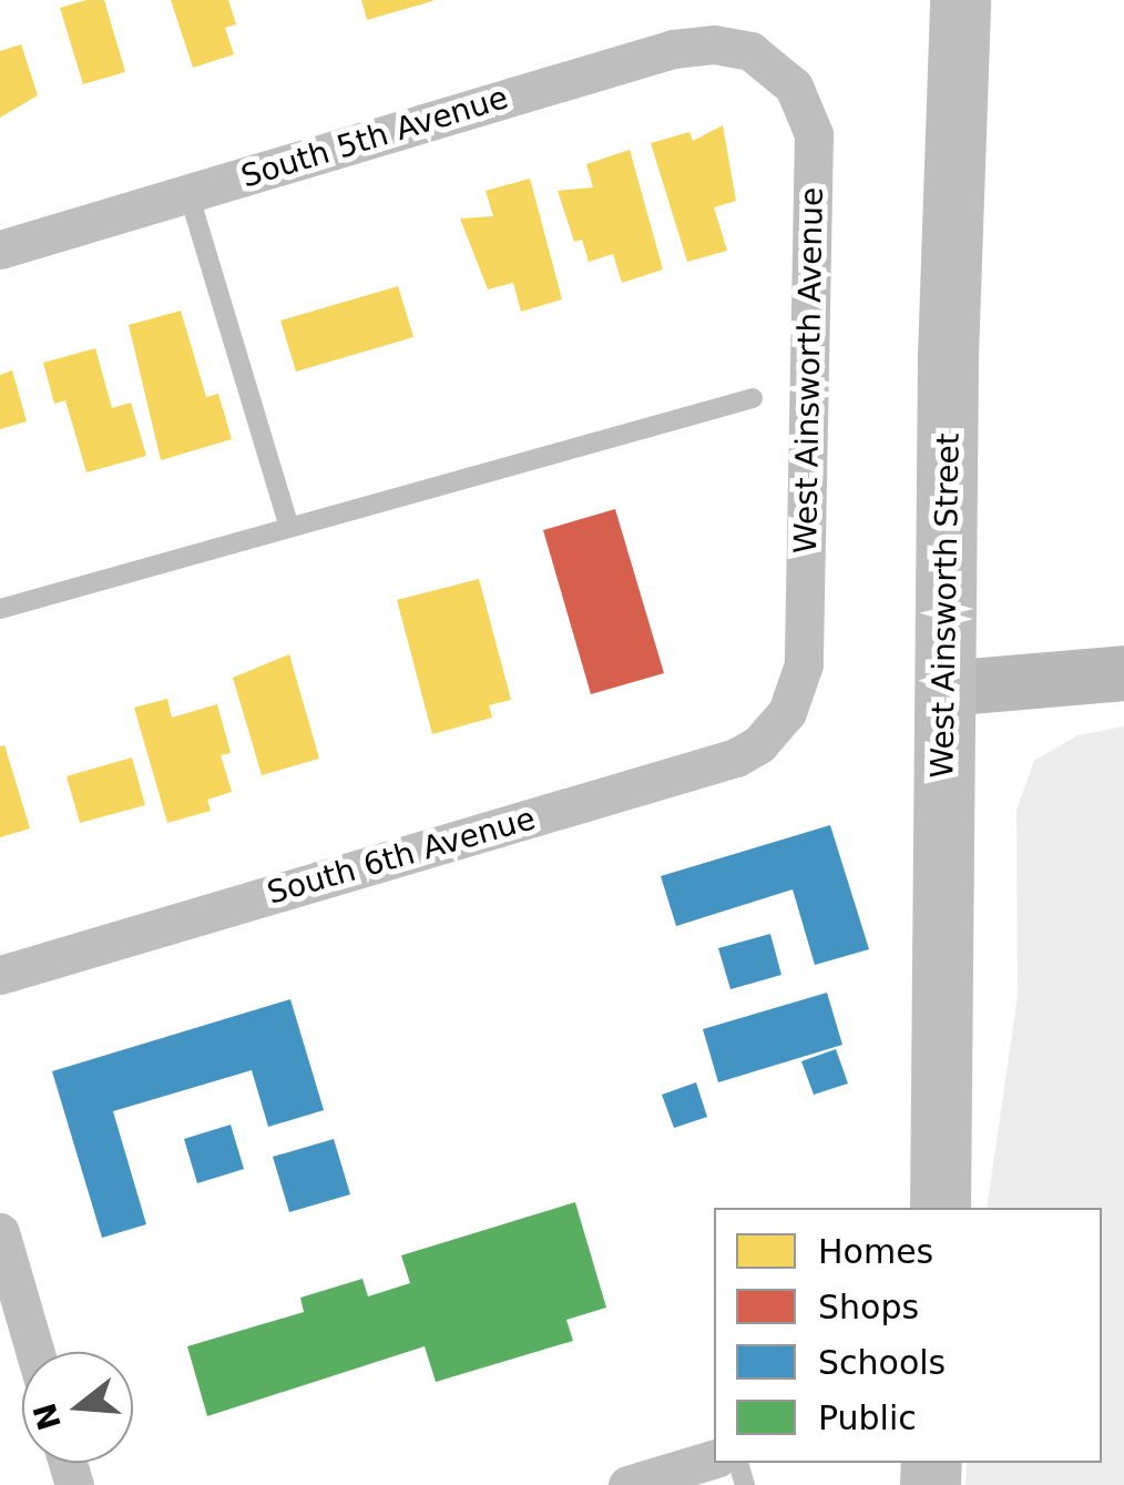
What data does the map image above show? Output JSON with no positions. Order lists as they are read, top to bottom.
{
  "streets": {
    "main road": ["West Ainsworth Street"],
    "street": ["South 5th Avenue", "West Ainsworth Avenue", "South 6th Avenue"]
  },
  "crossings": [
    ["South 5th Avenue", "West Ainsworth Avenue"],
    ["West Ainsworth Avenue", "South 6th Avenue"]
  ],
  "legend": [
    "Homes",
    "Shops",
    "Schools",
    "Public"
  ],
  "north": "left"
}
